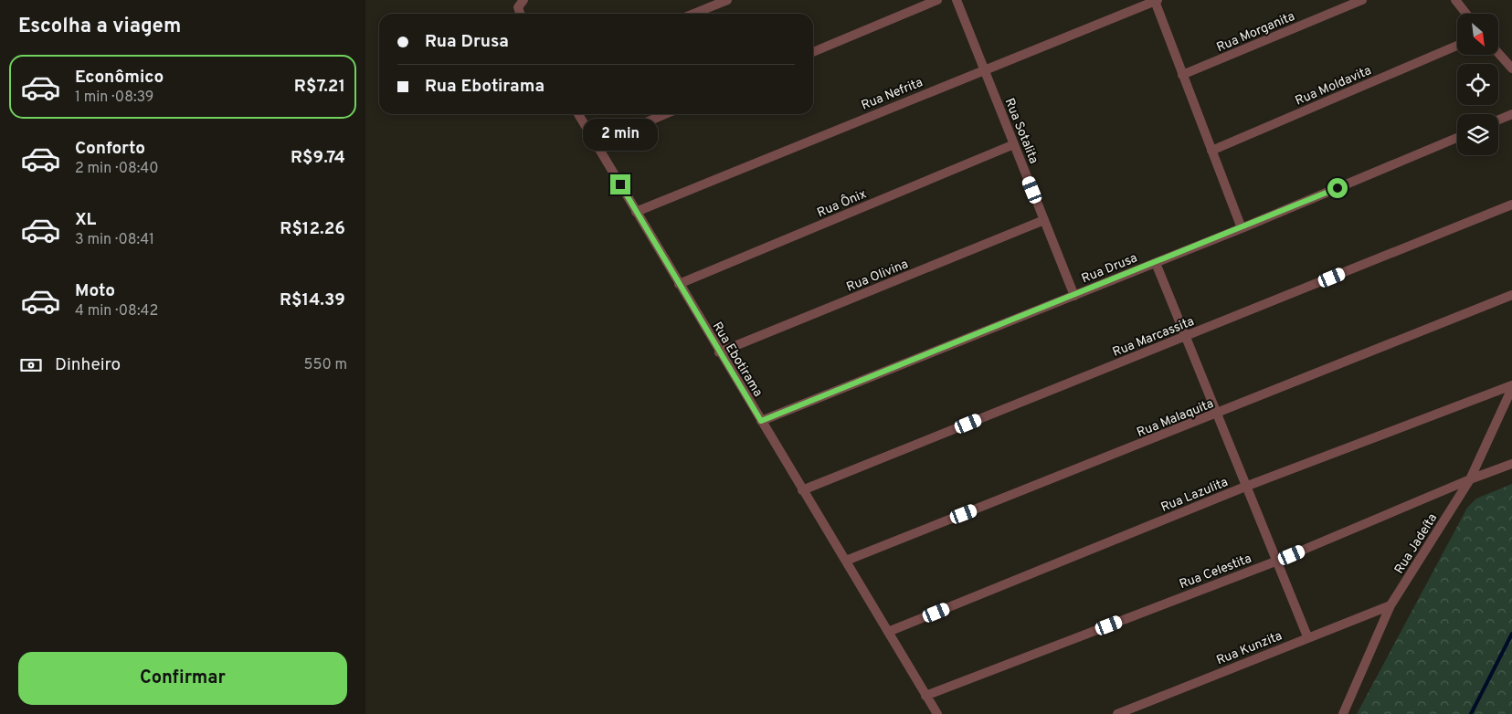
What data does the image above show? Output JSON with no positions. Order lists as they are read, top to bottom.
{
  "streets": {
    "street": [
      "Rua Morganita",
      "Rua Moldavita",
      "Rua Nefrita",
      "Rua Sotalita",
      "Rua Ônix",
      "Rua Drusa",
      "Rua Olivina",
      "Rua Marcassita",
      "Rua Ebotirama",
      "Rua Malaquita",
      "Rua Lazulita",
      "Rua Jadeíta",
      "Rua Celestita",
      "Rua Kunzita"
    ]
  },
  "crossings": [
    ["Rua Nefrita", "Rua Sotalita"],
    ["Rua Nefrita", "Rua Ebotirama"],
    ["Rua Sotalita", "Rua Ônix"],
    ["Rua Sotalita", "Rua Drusa"],
    ["Rua Sotalita", "Rua Olivina"],
    ["Rua Ônix", "Rua Ebotirama"],
    ["Rua Drusa", "Rua Ebotirama"],
    ["Rua Olivina", "Rua Ebotirama"],
    ["Rua Marcassita", "Rua Ebotirama"],
    ["Rua Ebotirama", "Rua Malaquita"],
    ["Rua Ebotirama", "Rua Lazulita"],
    ["Rua Ebotirama", "Rua Celestita"],
    ["Rua Lazulita", "Rua Jadeíta"],
    ["Rua Jadeíta", "Rua Celestita"],
    ["Rua Jadeíta", "Rua Kunzita"]
  ],
  "north": "bottom right",
  "page": {
    "heading": "Escolha a viagem",
    "banner": ["Rua Drusa", "Rua Ebotirama"],
    "list": [
      {
        "name": "Econômico",
        "note": "1 min · 08:39",
        "value": "R$7.21"
      },
      {
        "name": "Conforto",
        "note": "2 min · 08:40",
        "value": "R$9.74"
      },
      {
        "name": "XL",
        "note": "3 min · 08:41",
        "value": "R$12.26"
      },
      {
        "name": "Moto",
        "note": "4 min · 08:42",
        "value": "R$14.39"
      }
    ],
    "bubble": "2 min",
    "pay": ["Dinheiro", "550 m"],
    "buttons": "Confirmar"
  }
}
